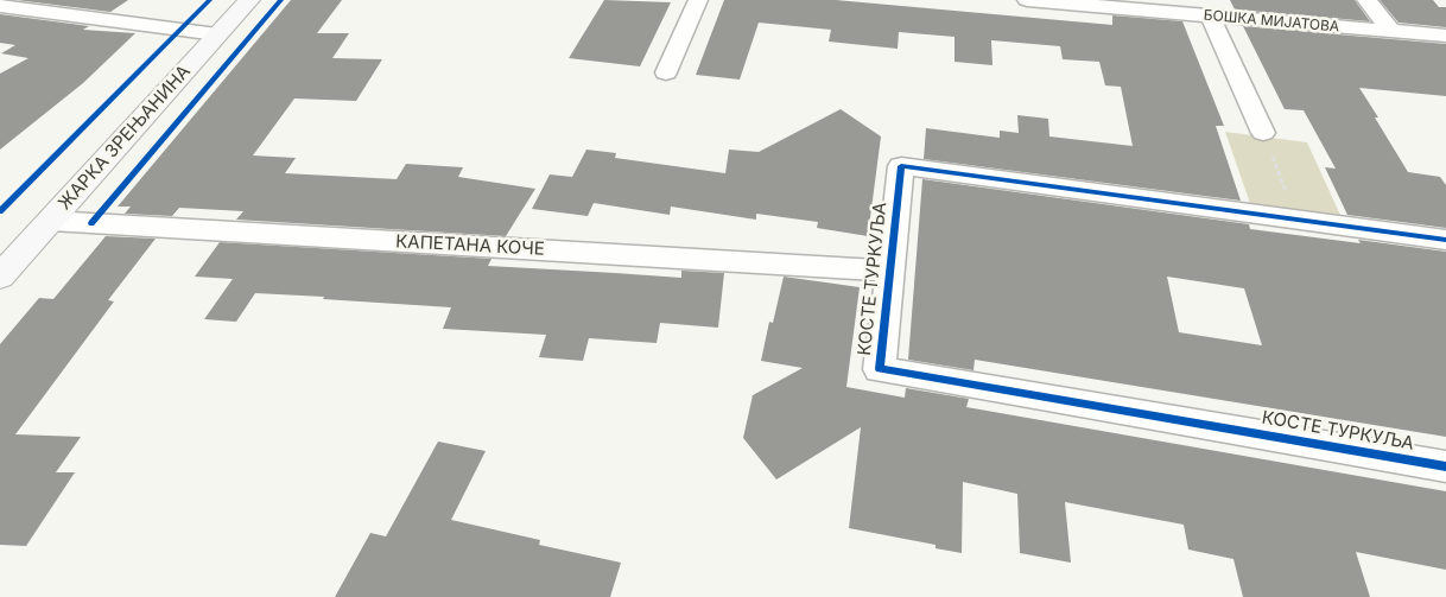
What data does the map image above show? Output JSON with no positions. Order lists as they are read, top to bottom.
{
  "streets": {
    "main road": ["ЖАРКА ЗРЕЊАНИНА"],
    "street": ["БОШКА МИЈАТОВА", "КАПЕТАНА КОЧЕ", "КОСТЕ ТУРКУЉА"]
  },
  "crossings": [
    ["ЖАРКА ЗРЕЊАНИНА", "КАПЕТАНА КОЧЕ"],
    ["КАПЕТАНА КОЧЕ", "КОСТЕ ТУРКУЉА"]
  ]
}
